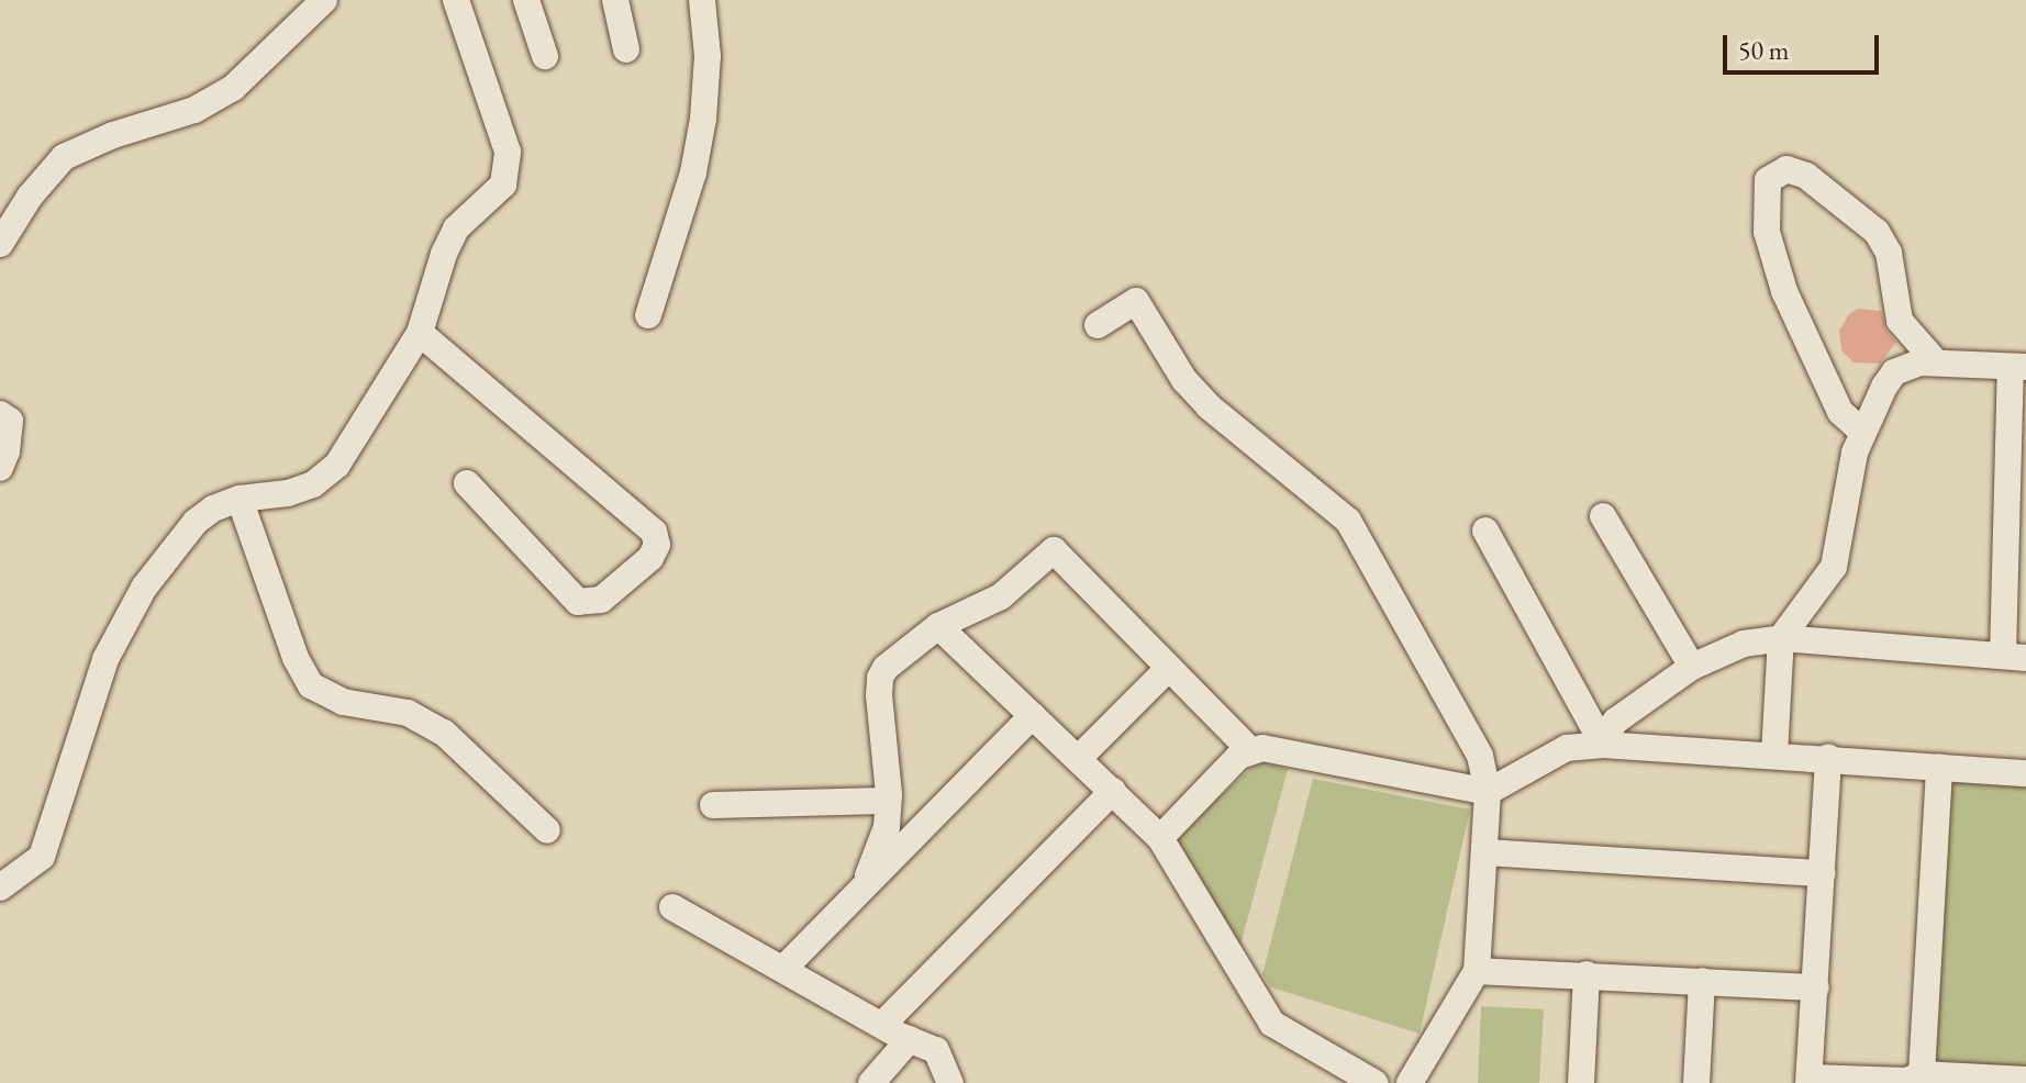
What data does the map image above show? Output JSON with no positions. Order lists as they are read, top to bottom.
{
  "scale_bar": "50 m"
}
